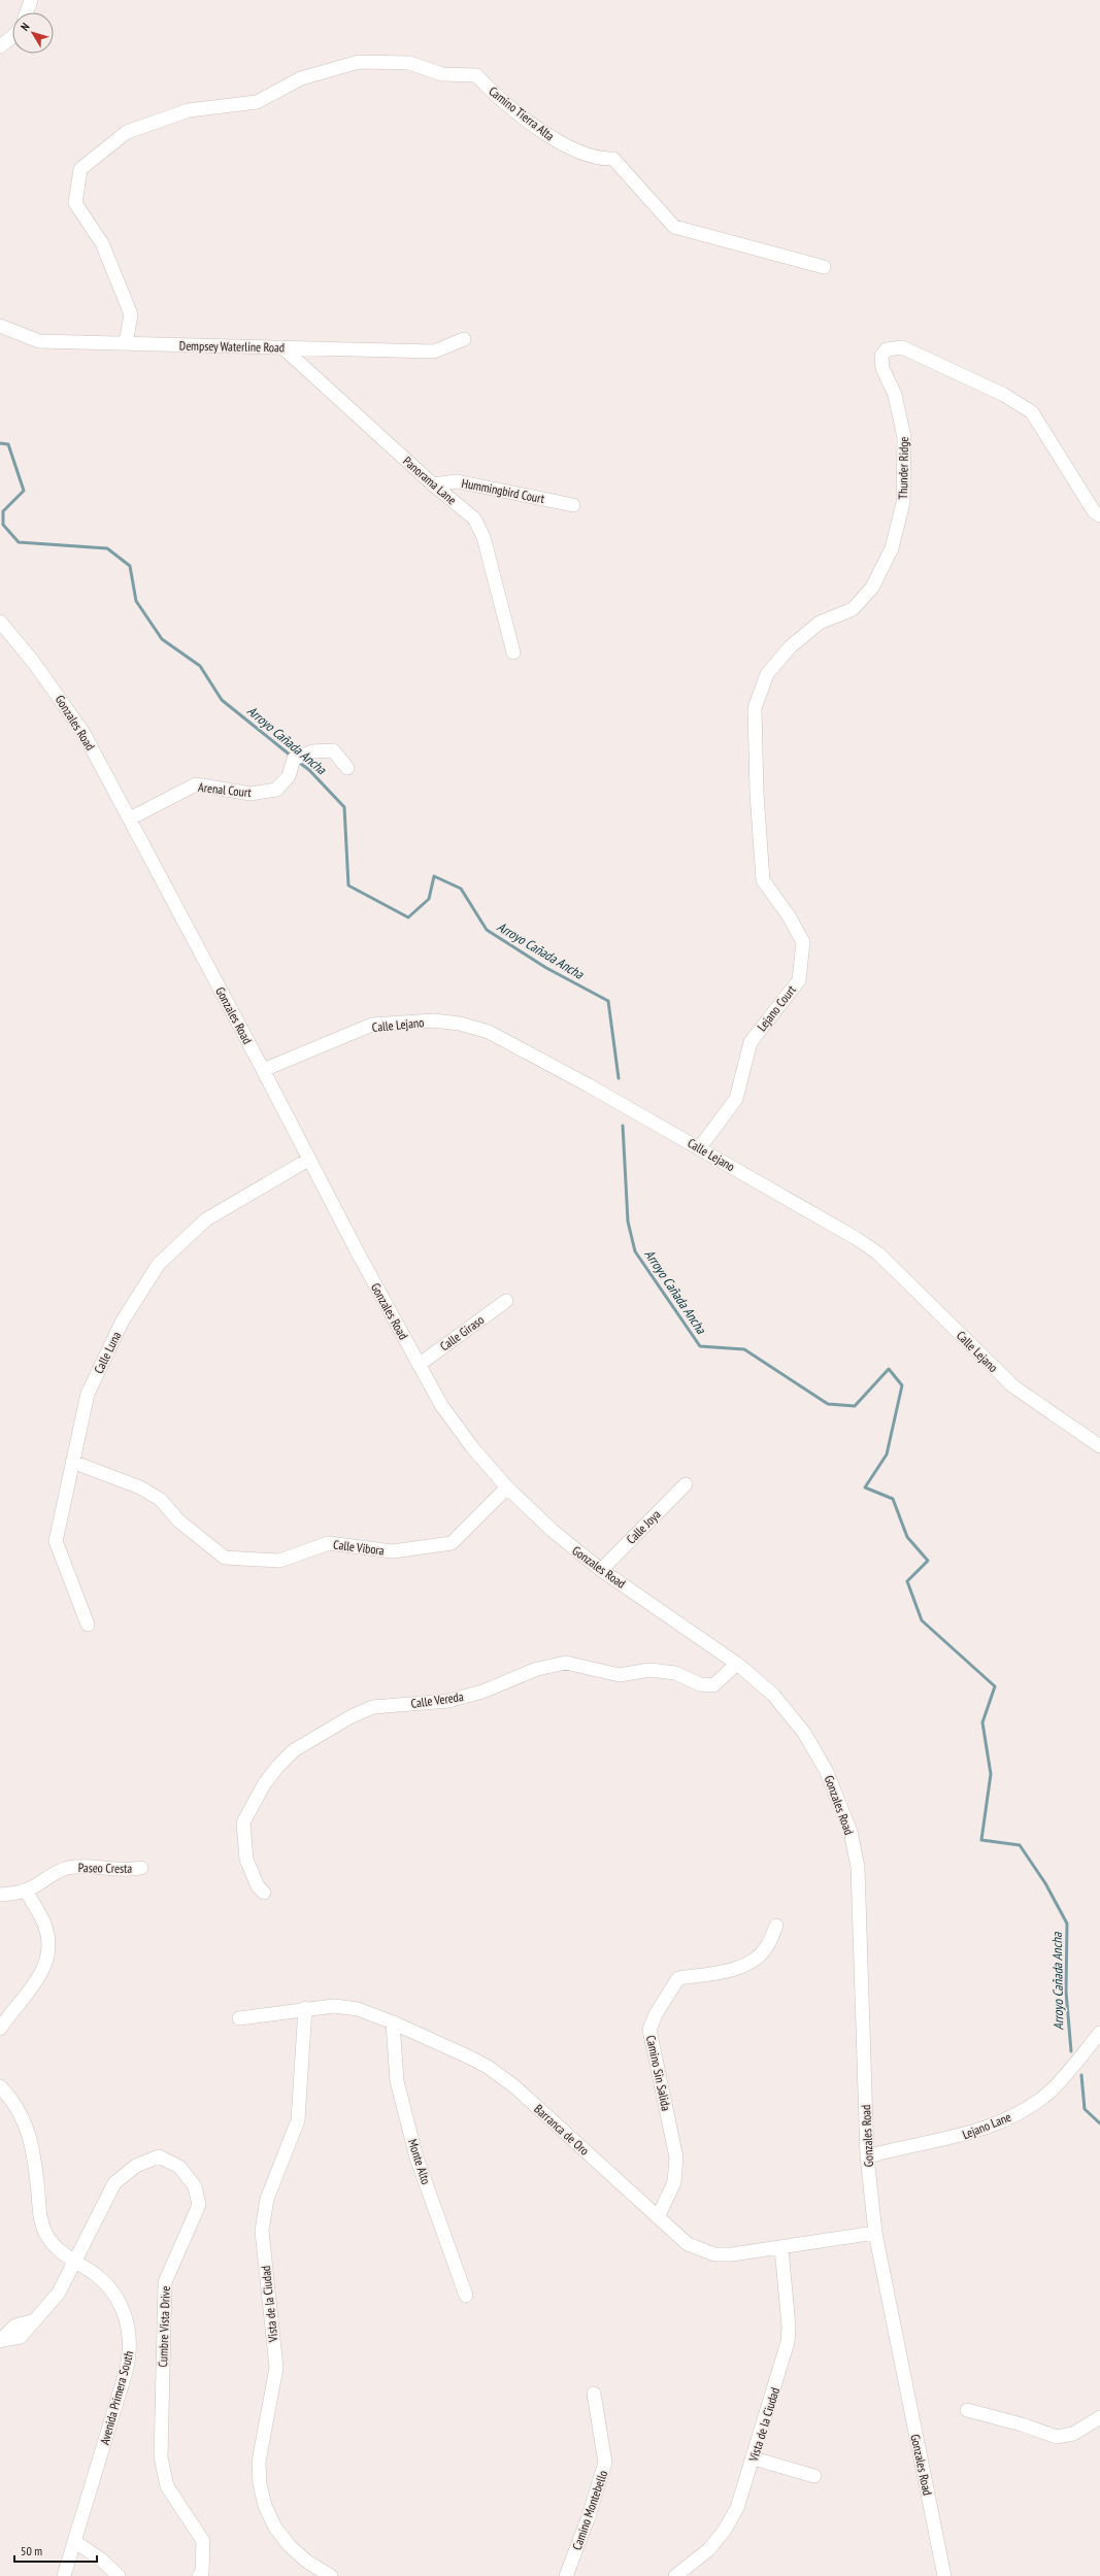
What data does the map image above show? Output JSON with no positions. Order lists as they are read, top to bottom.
{
  "streets": {
    "street": [
      "Camino Tierra Alta",
      "Dempsey Waterline Road",
      "Thunder Ridge",
      "Panorama Lane",
      "Hummingbird Court",
      "Gonzales Road",
      "Arenal Court",
      "Lejano Court",
      "Calle Lejano",
      "Calle Giraso",
      "Calle Luna",
      "Calle Joya",
      "Calle Vibora",
      "Calle Vereda",
      "Paseo Cresta",
      "Camino Sin Salida",
      "Lejano Lane",
      "Barranca de Oro",
      "Monte Alto",
      "Vista de la Ciudad",
      "Cumbre Vista Drive",
      "Avenida Primera South",
      "Camino Montebello"
    ]
  },
  "crossings": [
    ["Camino Tierra Alta", "Dempsey Waterline Road"],
    ["Dempsey Waterline Road", "Panorama Lane"],
    ["Thunder Ridge", "Lejano Court"],
    ["Panorama Lane", "Hummingbird Court"],
    ["Gonzales Road", "Arenal Court"],
    ["Gonzales Road", "Calle Lejano"],
    ["Gonzales Road", "Calle Giraso"],
    ["Gonzales Road", "Calle Luna"],
    ["Gonzales Road", "Calle Joya"],
    ["Gonzales Road", "Calle Vibora"],
    ["Gonzales Road", "Calle Vereda"],
    ["Gonzales Road", "Lejano Lane"],
    ["Gonzales Road", "Barranca de Oro"],
    ["Lejano Court", "Calle Lejano"],
    ["Calle Luna", "Calle Vibora"],
    ["Camino Sin Salida", "Barranca de Oro"],
    ["Barranca de Oro", "Monte Alto"],
    ["Barranca de Oro", "Vista de la Ciudad"],
    ["Cumbre Vista Drive", "Avenida Primera South"]
  ],
  "water": ["Arroyo Cañada Ancha"],
  "scale_bar": "50 m",
  "north": "top left"
}
